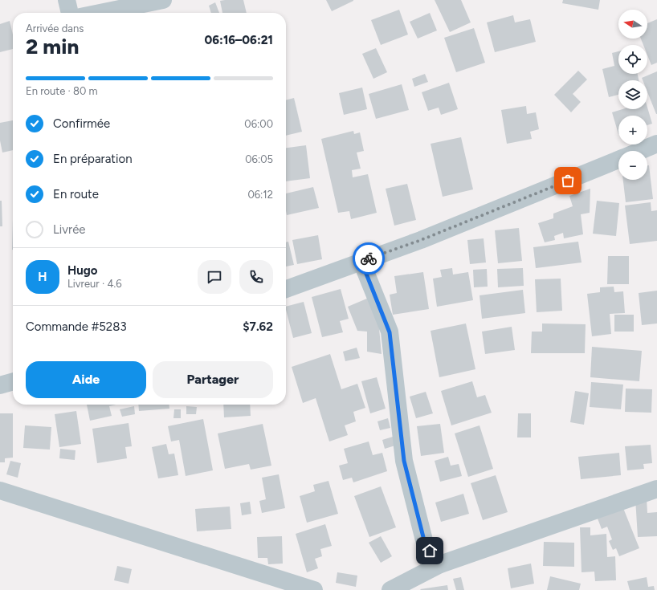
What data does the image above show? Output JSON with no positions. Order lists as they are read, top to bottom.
{
  "north": "left",
  "page": {
    "map_buttons": ["+", "−"],
    "heading": ["2 min", "Arrivée dans", "06:16–06:21"],
    "panel": [
      "Hugo",
      "Livreur · 4.6",
      "Commande #5283",
      "$7.62"
    ],
    "bar": "En route · 80 m",
    "list": [
      ["Confirmée", "06:00"],
      ["En préparation", "06:05"],
      ["En route", "06:12"],
      "Livrée"
    ],
    "round": "H",
    "buttons": ["Aide", "Partager"]
  }
}
